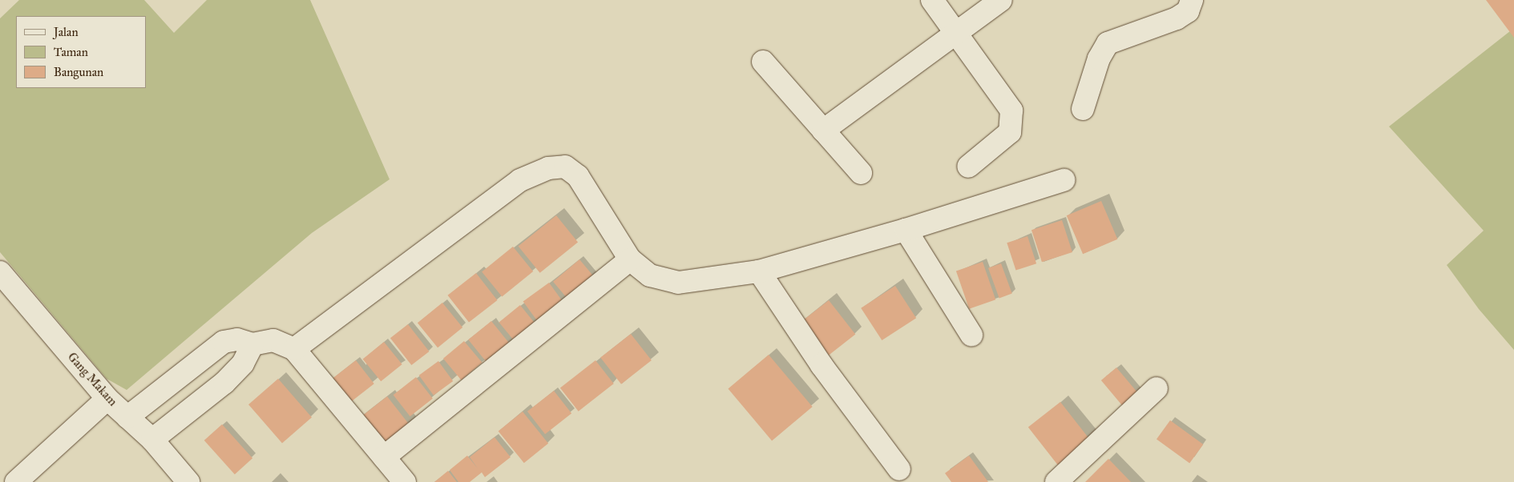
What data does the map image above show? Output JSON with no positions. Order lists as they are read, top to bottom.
{
  "streets": {
    "street": ["Gang Makam"]
  },
  "legend": ["Jalan", "Taman", "Bangunan"]
}
